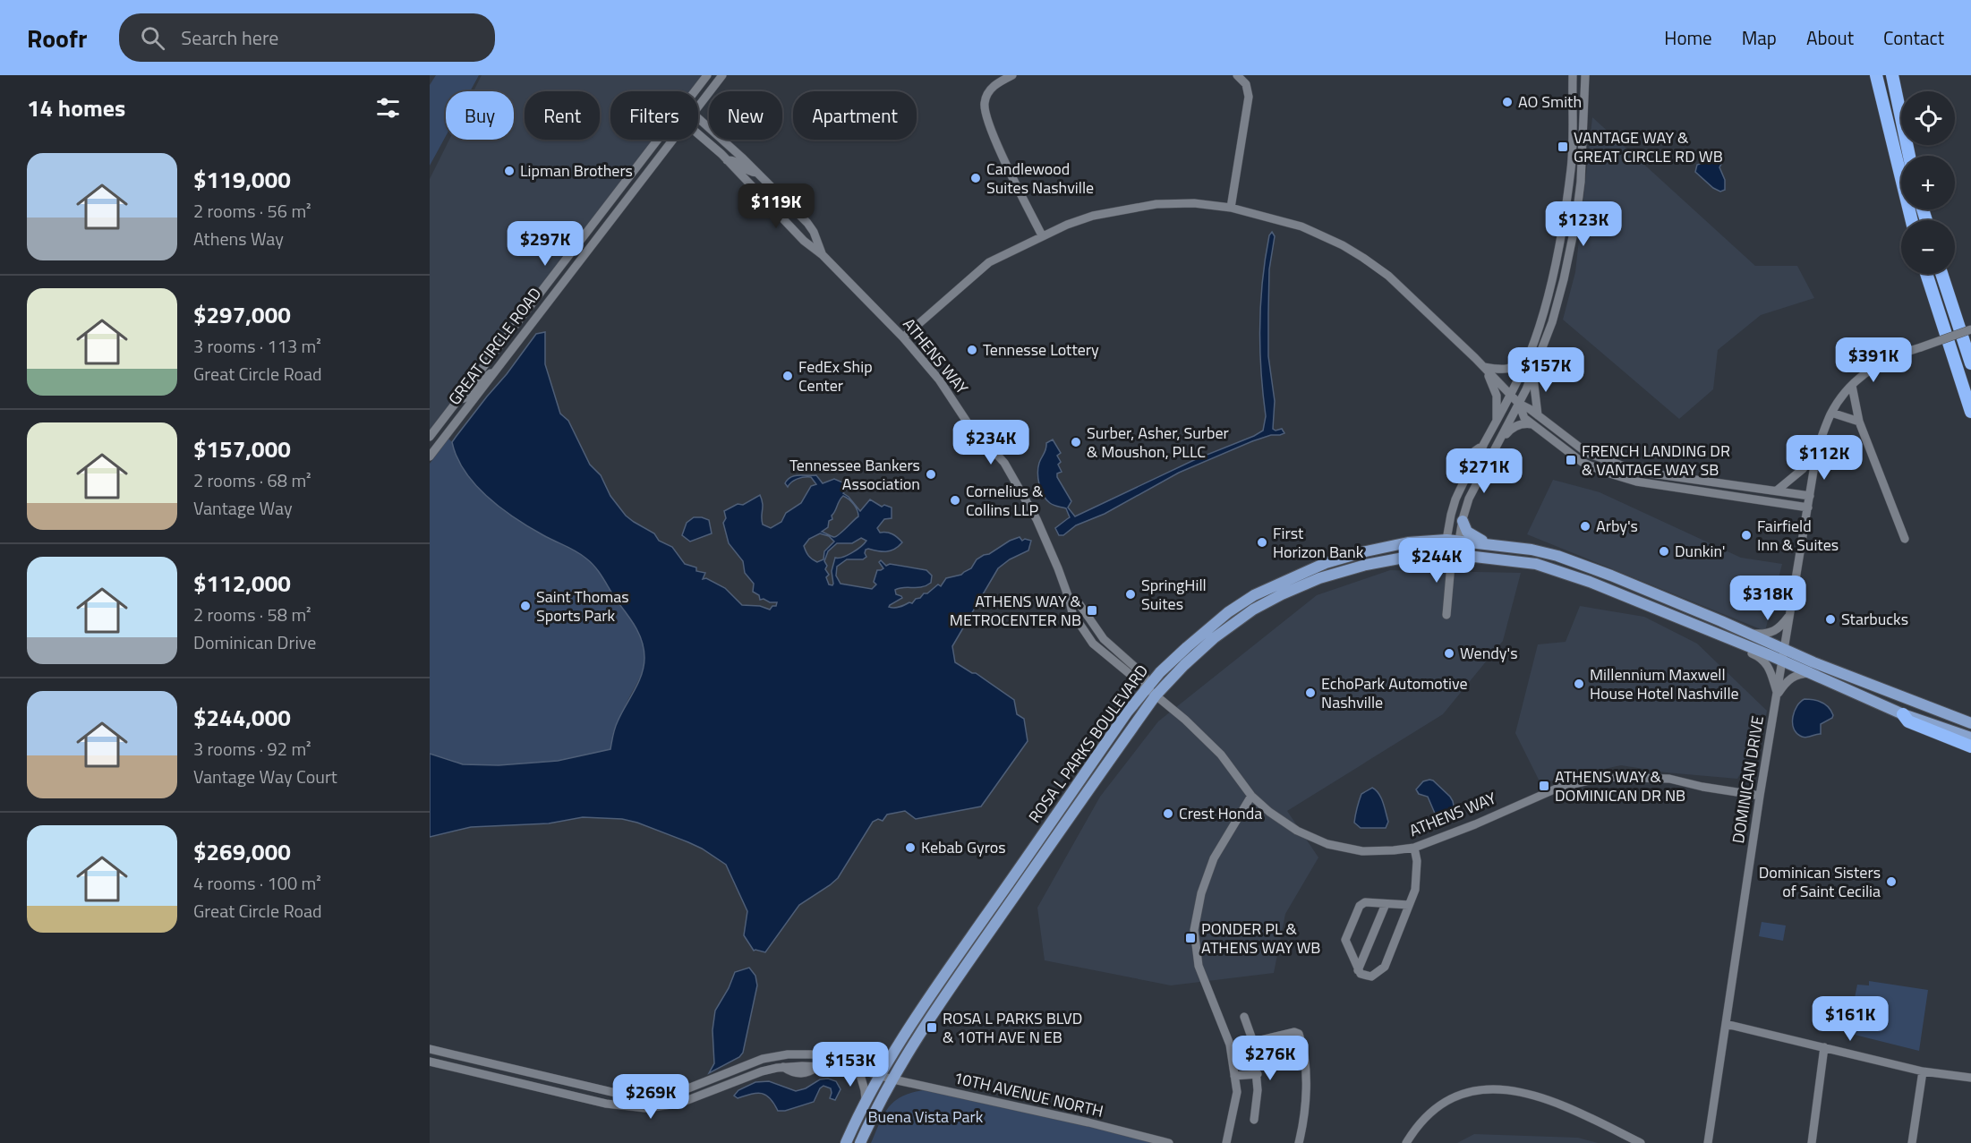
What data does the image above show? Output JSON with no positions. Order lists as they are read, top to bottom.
{
  "streets": {
    "main road": ["ROSA L PARKS BOULEVARD"],
    "street": [
      "GREAT CIRCLE ROAD",
      "ATHENS WAY",
      "DOMINICAN DRIVE",
      "10TH AVENUE NORTH"
    ]
  },
  "crossings": [
    ["ATHENS WAY", "ROSA L PARKS BOULEVARD"],
    ["ATHENS WAY", "DOMINICAN DRIVE"],
    ["ROSA L PARKS BOULEVARD", "DOMINICAN DRIVE"],
    ["ROSA L PARKS BOULEVARD", "10TH AVENUE NORTH"]
  ],
  "parks": ["Buena Vista Park"],
  "places": {
    "other": [
      "AO Smith",
      "Lipman Brothers",
      "Candlewood Suites Nashville",
      "Tennesse Lottery",
      "FedEx Ship Center",
      "Surber, Asher, Surber & Moushon, PLLC",
      "Tennessee Bankers Association",
      "Cornelius & Collins LLP",
      "Arby's",
      "Fairfield Inn & Suites",
      "First Horizon Bank",
      "Dunkin'",
      "SpringHill Suites",
      "Saint Thomas Sports Park",
      "Starbucks",
      "Wendy's",
      "Millennium Maxwell House Hotel Nashville",
      "EchoPark Automotive Nashville",
      "Crest Honda",
      "Kebab Gyros",
      "Dominican Sisters of Saint Cecilia"
    ],
    "transit": [
      "VANTAGE WAY & GREAT CIRCLE RD WB",
      "FRENCH LANDING DR & VANTAGE WAY SB",
      "ATHENS WAY & METROCENTER NB",
      "ATHENS WAY & DOMINICAN DR NB",
      "PONDER PL & ATHENS WAY WB",
      "ROSA L PARKS BLVD & 10TH AVE N EB"
    ]
  },
  "page": {
    "header": "Roofr",
    "search": "Search here",
    "nav": [
      "Home",
      "Map",
      "About",
      "Contact"
    ],
    "heading": "14 homes",
    "map_buttons": ["+", "−"],
    "chip": [
      "Buy",
      "Rent",
      "Filters",
      "New",
      "Apartment"
    ],
    "list": [
      {
        "name": "$119,000",
        "note": "2 rooms · 56 m² · Athens Way"
      },
      {
        "name": "$297,000",
        "note": "3 rooms · 113 m² · Great Circle Road"
      },
      {
        "name": "$157,000",
        "note": "2 rooms · 68 m² · Vantage Way"
      },
      {
        "name": "$112,000",
        "note": "2 rooms · 58 m² · Dominican Drive"
      },
      {
        "name": "$244,000",
        "note": "3 rooms · 92 m² · Vantage Way Court"
      },
      {
        "name": "$269,000",
        "note": "4 rooms · 100 m² · Great Circle Road"
      }
    ],
    "price": [
      "$119K",
      "$123K",
      "$297K",
      "$391K",
      "$157K",
      "$234K",
      "$112K",
      "$271K",
      "$244K",
      "$318K",
      "$161K",
      "$276K",
      "$153K",
      "$269K"
    ]
  }
}
